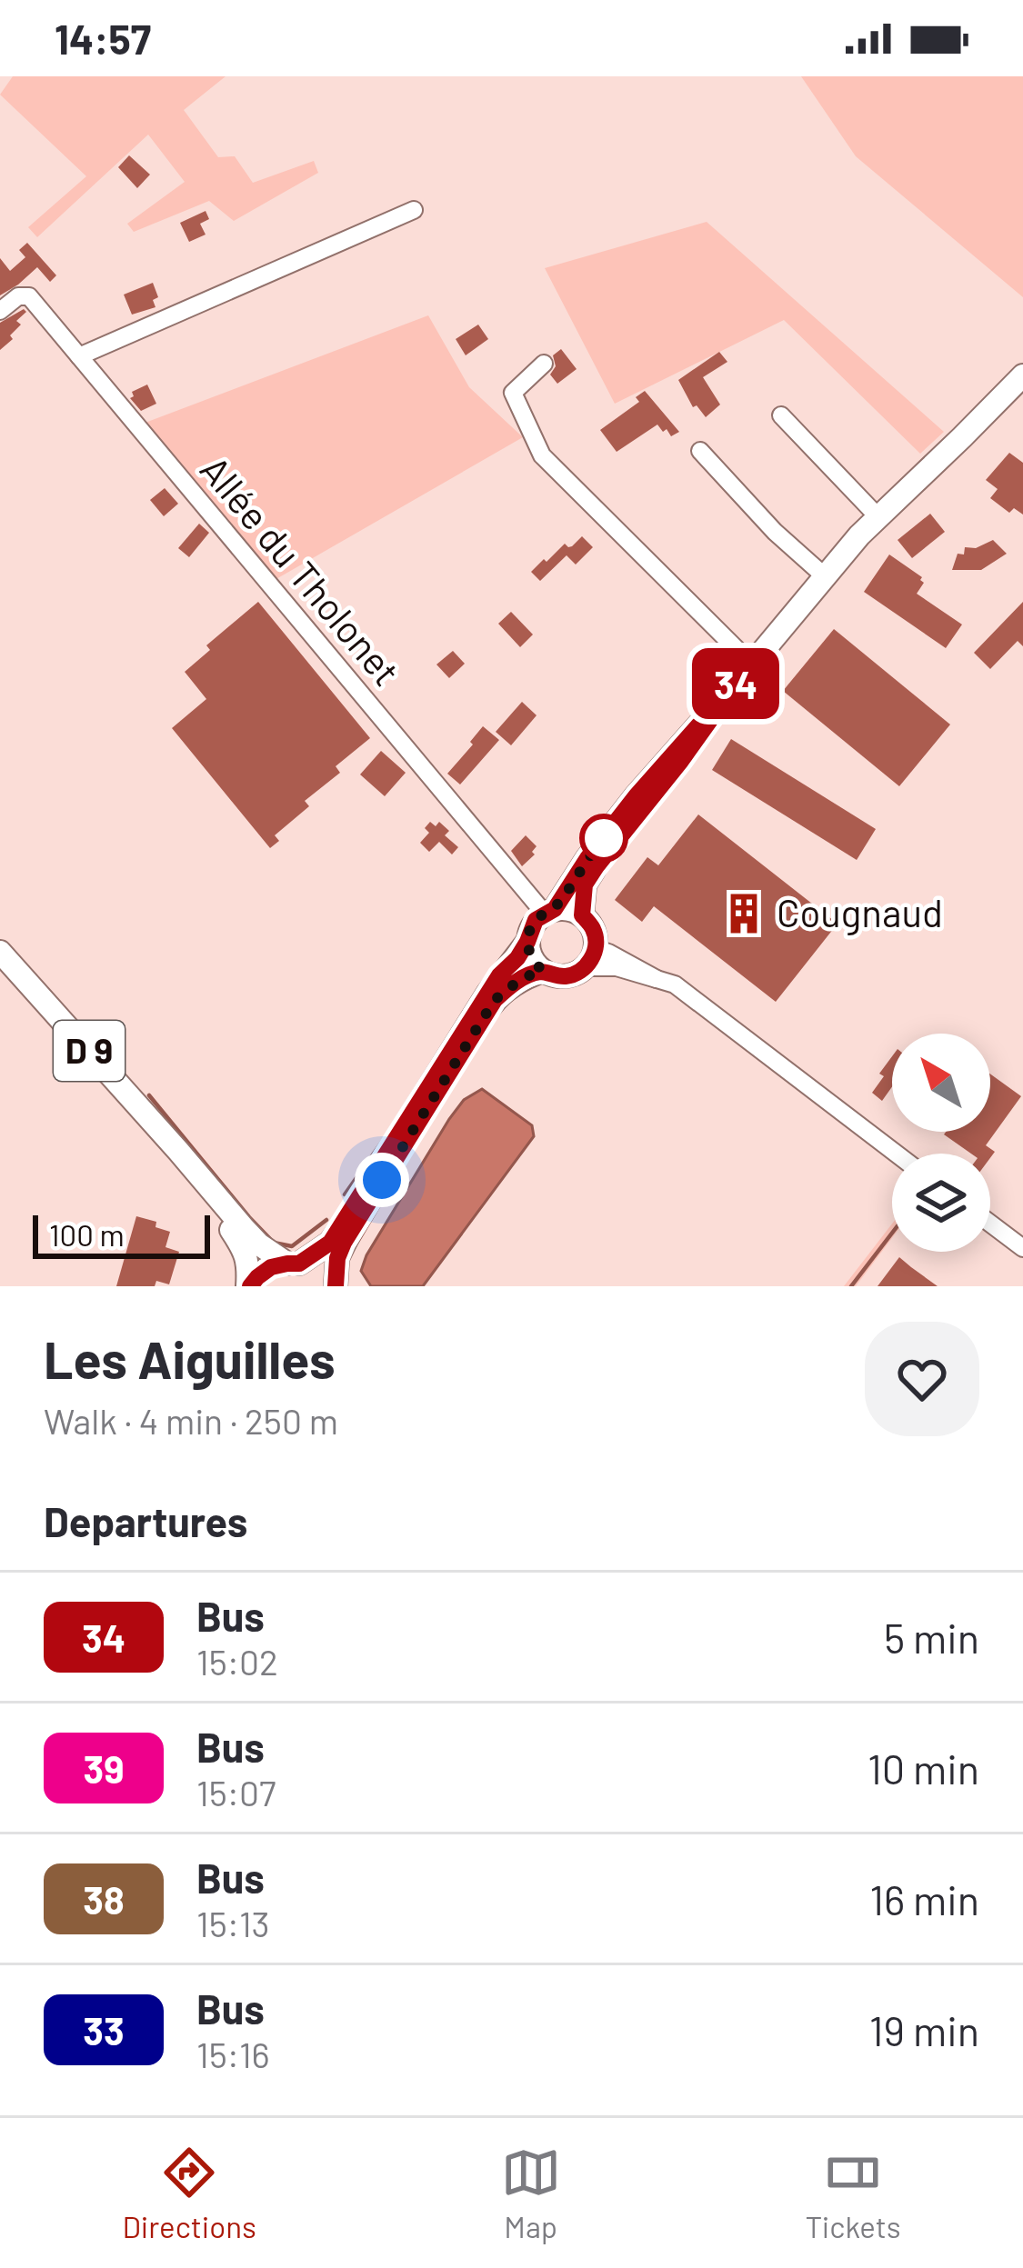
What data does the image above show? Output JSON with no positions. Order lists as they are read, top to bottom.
{
  "streets": {
    "main road": ["D 9"],
    "street": ["Allée du Tholonet"]
  },
  "places": {
    "building": ["Cougnaud"]
  },
  "lines": ["bus line 34"],
  "scale_bar": "100 m",
  "north": "top left",
  "page": {
    "status": "14:57",
    "on_map": "34",
    "scale": "100 m",
    "heading": [
      ["Les Aiguilles", "Walk · 4 min · 250 m"],
      "Departures"
    ],
    "list": [
      {
        "mark": "34",
        "name": "Bus",
        "note": "15:02",
        "value": "5 min"
      },
      {
        "mark": "39",
        "name": "Bus",
        "note": "15:07",
        "value": "10 min"
      },
      {
        "mark": "38",
        "name": "Bus",
        "note": "15:13",
        "value": "16 min"
      },
      {
        "mark": "33",
        "name": "Bus",
        "note": "15:16",
        "value": "19 min"
      }
    ],
    "tabs": ["Directions", "Map", "Tickets"]
  }
}
